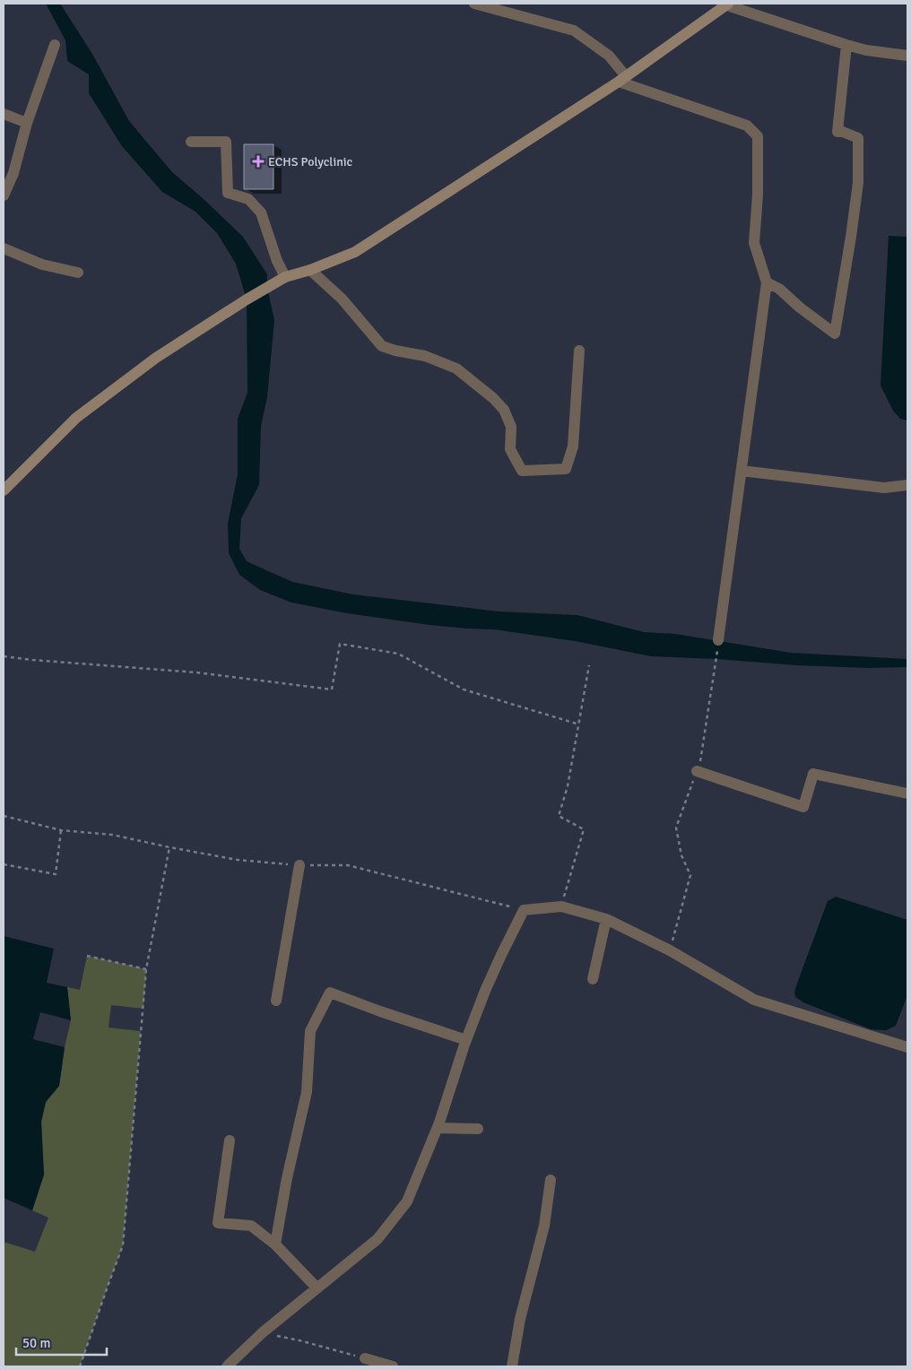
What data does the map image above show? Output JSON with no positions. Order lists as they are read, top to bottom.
{
  "places": {
    "health": ["ECHS Polyclinic"]
  },
  "scale_bar": "50 m"
}
